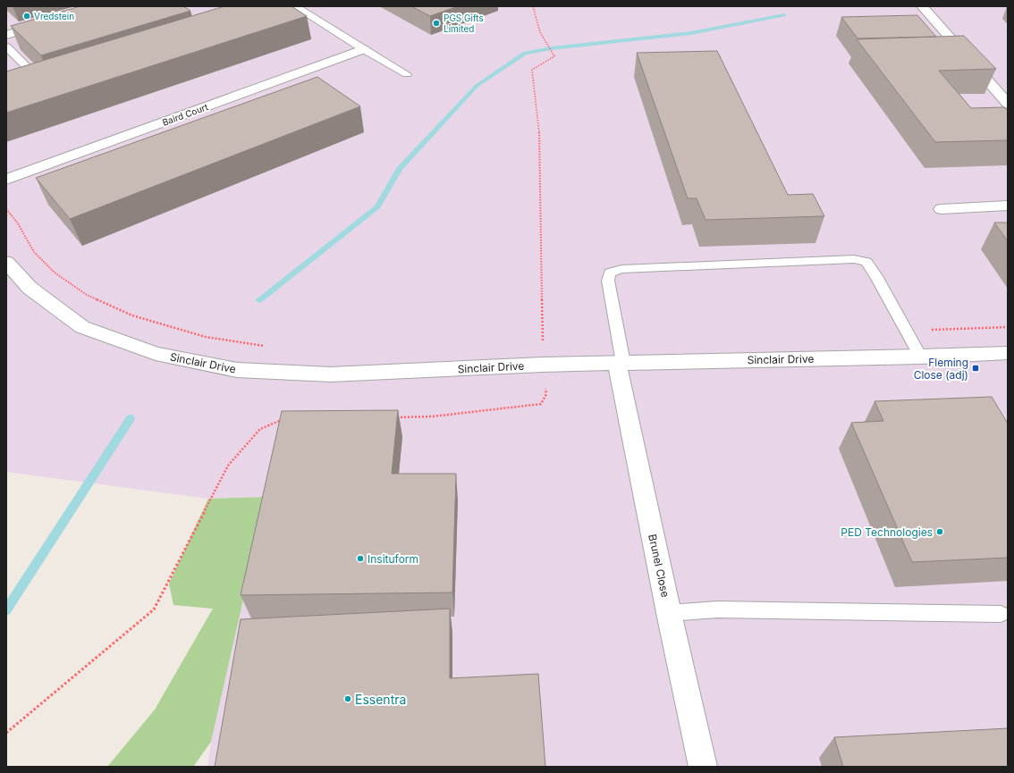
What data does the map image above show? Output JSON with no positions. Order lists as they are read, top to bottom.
{
  "streets": {
    "street": ["Baird Court", "Sinclair Drive", "Brunel Close"]
  },
  "crossings": [
    ["Sinclair Drive", "Brunel Close"]
  ],
  "places": {
    "other": [
      "Vredstein",
      "PGS Gifts Limited",
      "PED Technologies",
      "Insituform",
      "Essentra"
    ],
    "transit": ["Fleming Close (adj)"]
  }
}
